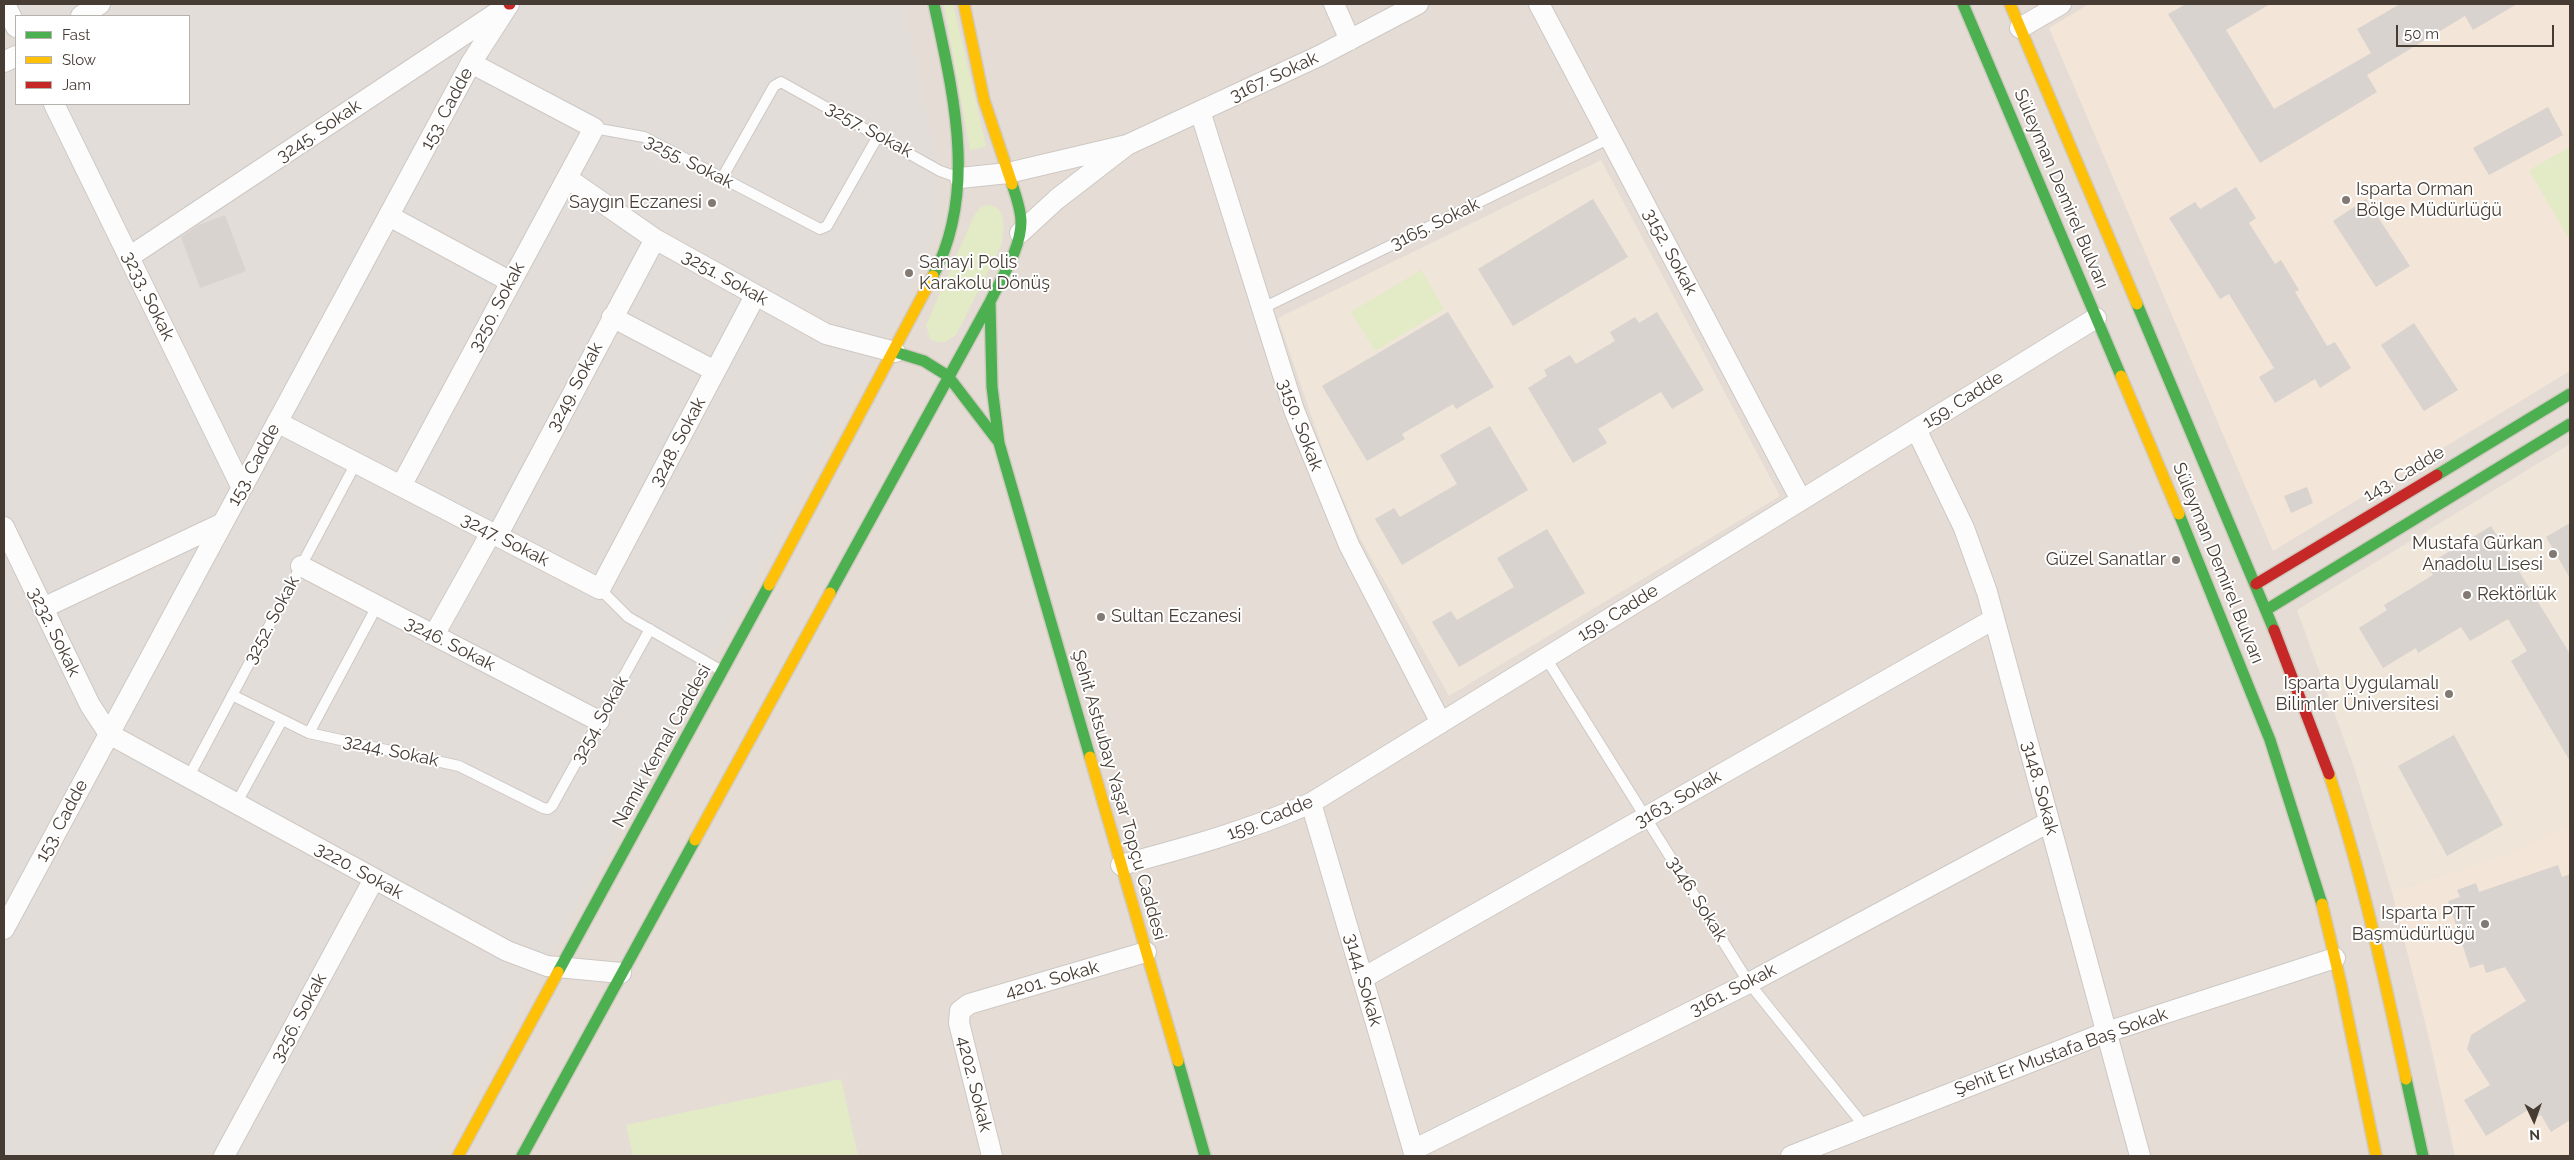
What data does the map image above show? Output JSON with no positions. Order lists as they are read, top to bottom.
{
  "streets": {
    "street": [
      "3167. Sokak",
      "153. Cadde",
      "3245. Sokak",
      "3255. Sokak",
      "Süleyman Demirel Bulvarı",
      "3152. Sokak",
      "3251. Sokak",
      "3233. Sokak",
      "3250. Sokak",
      "3249. Sokak",
      "159. Cadde",
      "3150. Sokak",
      "3248. Sokak",
      "143. Cadde",
      "3247. Sokak",
      "3232. Sokak",
      "3246. Sokak",
      "Namık Kemal Caddesi",
      "3148. Sokak",
      "Şehit Astsubay Yaşar Topçu Caddesi",
      "3163. Sokak",
      "3220. Sokak",
      "4201. Sokak",
      "3144. Sokak",
      "3161. Sokak",
      "3256. Sokak",
      "Şehit Er Mustafa Baş Sokak",
      "4202. Sokak"
    ],
    "lane": [
      "3257. Sokak",
      "3165. Sokak",
      "3252. Sokak",
      "3254. Sokak",
      "3244. Sokak",
      "3146. Sokak"
    ]
  },
  "crossings": [
    ["3167. Sokak", "3257. Sokak"],
    ["3167. Sokak", "3150. Sokak"],
    ["3167. Sokak", "Şehit Astsubay Yaşar Topçu Caddesi"],
    ["153. Cadde", "3245. Sokak"],
    ["153. Cadde", "3255. Sokak"],
    ["153. Cadde", "3233. Sokak"],
    ["153. Cadde", "3247. Sokak"],
    ["153. Cadde", "3232. Sokak"],
    ["153. Cadde", "3220. Sokak"],
    ["3257. Sokak", "3255. Sokak"],
    ["3245. Sokak", "3233. Sokak"],
    ["3255. Sokak", "3250. Sokak"],
    ["Süleyman Demirel Bulvarı", "159. Cadde"],
    ["Süleyman Demirel Bulvarı", "Şehit Er Mustafa Baş Sokak"],
    ["3165. Sokak", "3152. Sokak"],
    ["3165. Sokak", "3150. Sokak"],
    ["3152. Sokak", "159. Cadde"],
    ["3251. Sokak", "3250. Sokak"],
    ["3251. Sokak", "3249. Sokak"],
    ["3251. Sokak", "3248. Sokak"],
    ["3251. Sokak", "Namık Kemal Caddesi"],
    ["3251. Sokak", "Şehit Astsubay Yaşar Topçu Caddesi"],
    ["3250. Sokak", "3247. Sokak"],
    ["3249. Sokak", "3247. Sokak"],
    ["3249. Sokak", "3246. Sokak"],
    ["159. Cadde", "3150. Sokak"],
    ["159. Cadde", "3148. Sokak"],
    ["159. Cadde", "Şehit Astsubay Yaşar Topçu Caddesi"],
    ["159. Cadde", "3146. Sokak"],
    ["159. Cadde", "3144. Sokak"],
    ["3248. Sokak", "3247. Sokak"],
    ["3247. Sokak", "3252. Sokak"],
    ["3247. Sokak", "3254. Sokak"],
    ["3247. Sokak", "Namık Kemal Caddesi"],
    ["3252. Sokak", "3246. Sokak"],
    ["3252. Sokak", "3244. Sokak"],
    ["3252. Sokak", "3220. Sokak"],
    ["3232. Sokak", "3220. Sokak"],
    ["3246. Sokak", "3254. Sokak"],
    ["3254. Sokak", "3244. Sokak"],
    ["Namık Kemal Caddesi", "Şehit Astsubay Yaşar Topçu Caddesi"],
    ["Namık Kemal Caddesi", "3220. Sokak"],
    ["3148. Sokak", "3163. Sokak"],
    ["3148. Sokak", "3161. Sokak"],
    ["3148. Sokak", "Şehit Er Mustafa Baş Sokak"],
    ["Şehit Astsubay Yaşar Topçu Caddesi", "4201. Sokak"],
    ["3163. Sokak", "3146. Sokak"],
    ["3163. Sokak", "3144. Sokak"],
    ["3220. Sokak", "3256. Sokak"],
    ["3146. Sokak", "3161. Sokak"],
    ["3146. Sokak", "Şehit Er Mustafa Baş Sokak"],
    ["4201. Sokak", "4202. Sokak"],
    ["3144. Sokak", "3161. Sokak"]
  ],
  "places": [
    "Isparta Orman Bölge Müdürlüğü",
    "Saygın Eczanesi",
    "Sanayi Polis Karakolu Dönüş",
    "Mustafa Gürkan Anadolu Lisesi",
    "Güzel Sanatlar",
    "Rektörlük",
    "Sultan Eczanesi",
    "Isparta Uygulamalı Bilimler Üniversitesi",
    "Isparta PTT Başmüdürlüğü"
  ],
  "legend": ["Fast", "Slow", "Jam"],
  "scale_bar": "50 m",
  "north": "bottom"
}
